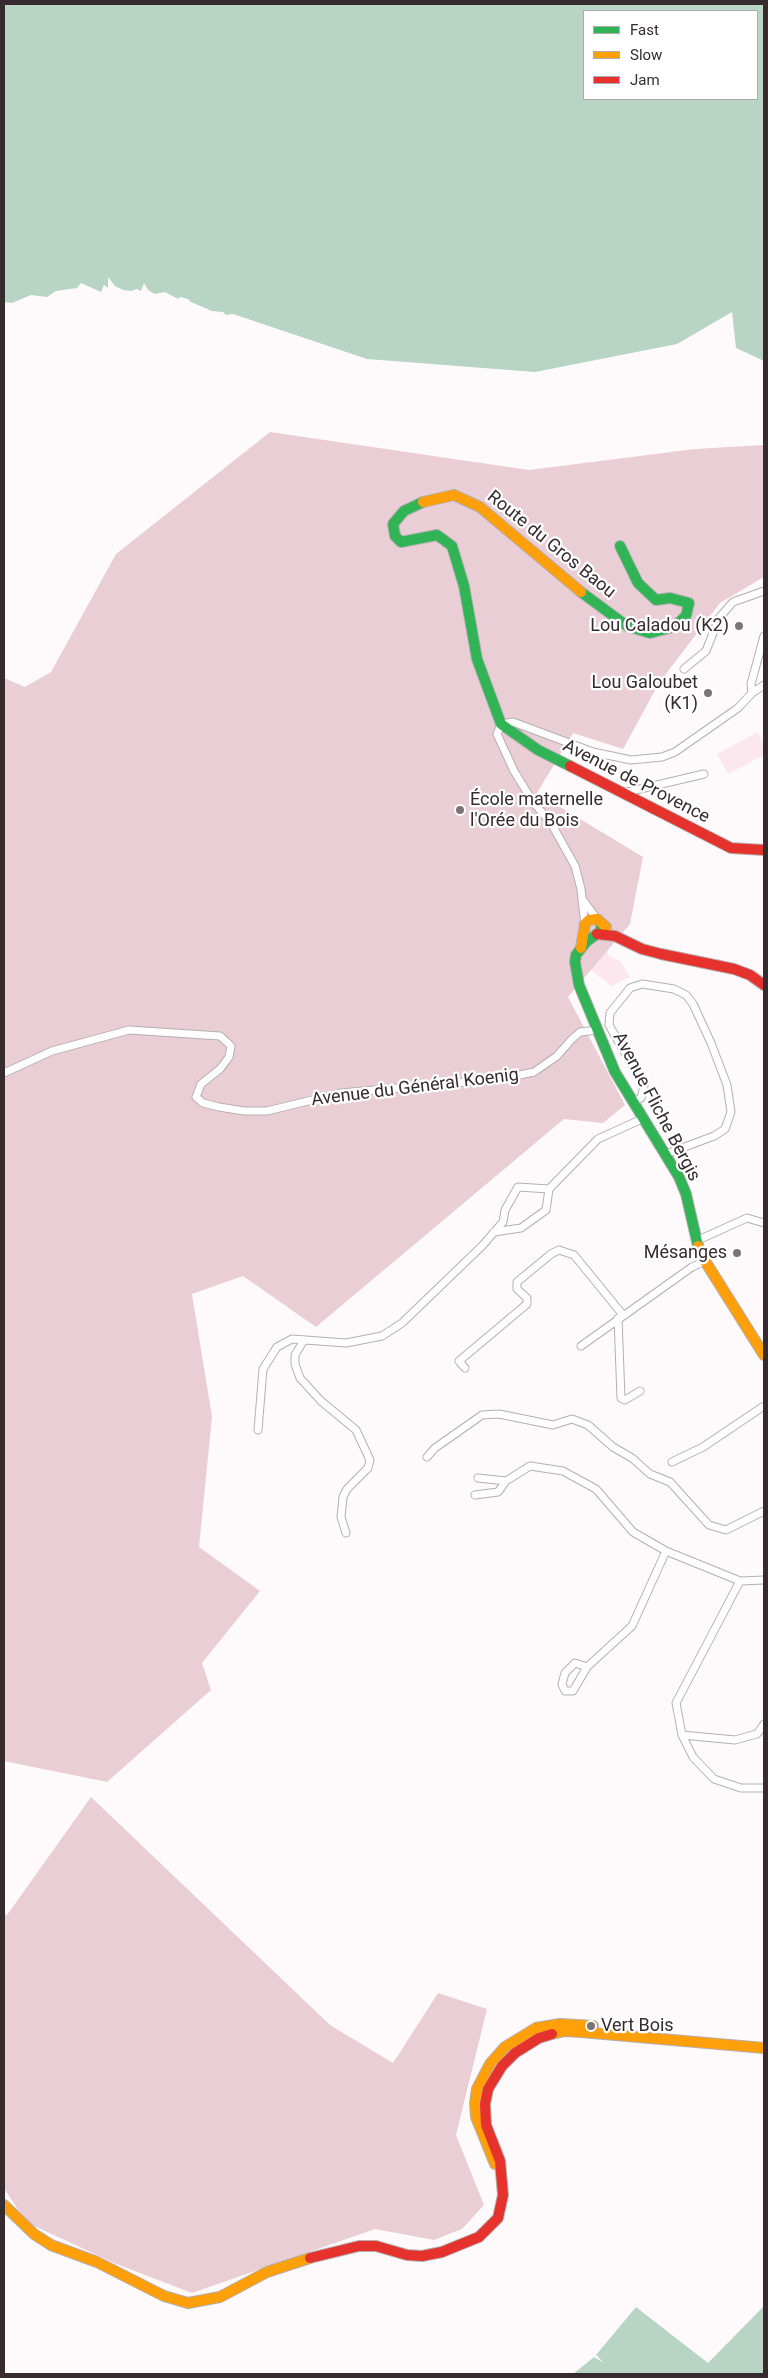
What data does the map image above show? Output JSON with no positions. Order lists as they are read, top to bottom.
{
  "streets": {
    "street": [
      "Route du Gros Baou",
      "Avenue de Provence",
      "Avenue du Général Koenig",
      "Avenue Fliche Bergis"
    ]
  },
  "crossings": [
    ["Route du Gros Baou", "Avenue de Provence"],
    ["Avenue du Général Koenig", "Avenue Fliche Bergis"]
  ],
  "places": [
    "Lou Caladou (K2)",
    "Lou Galoubet (K1)",
    "École maternelle l'Orée du Bois",
    "Mésanges",
    "Vert Bois"
  ],
  "legend": ["Fast", "Slow", "Jam"]
}
